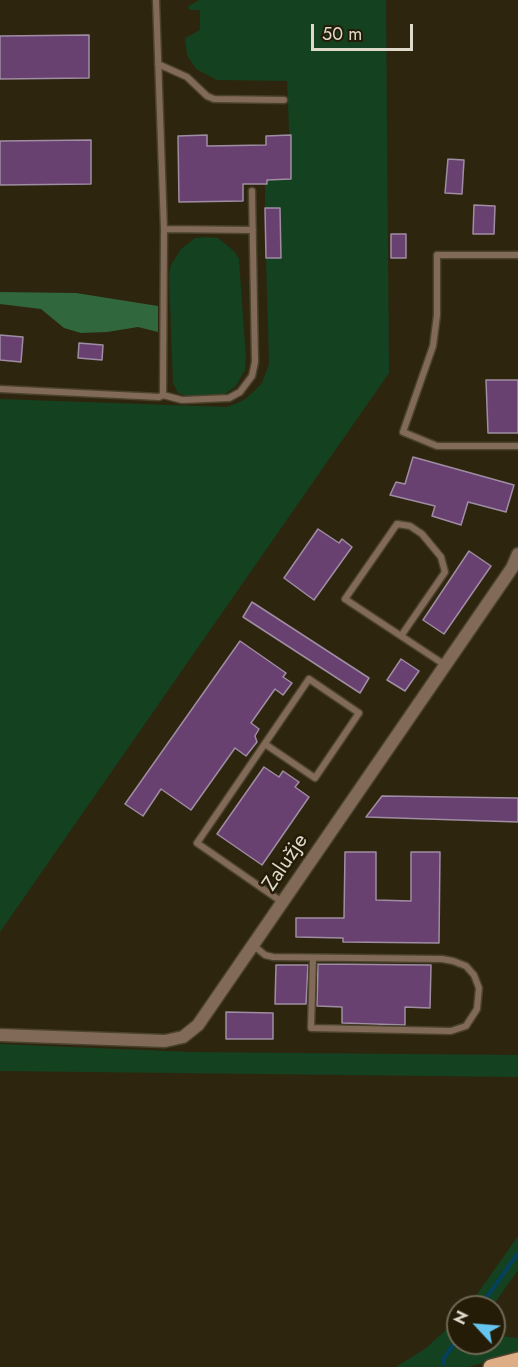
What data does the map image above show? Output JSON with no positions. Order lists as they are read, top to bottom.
{
  "streets": {
    "street": ["Zalužje"]
  },
  "scale_bar": "50 m",
  "north": "top left"
}
